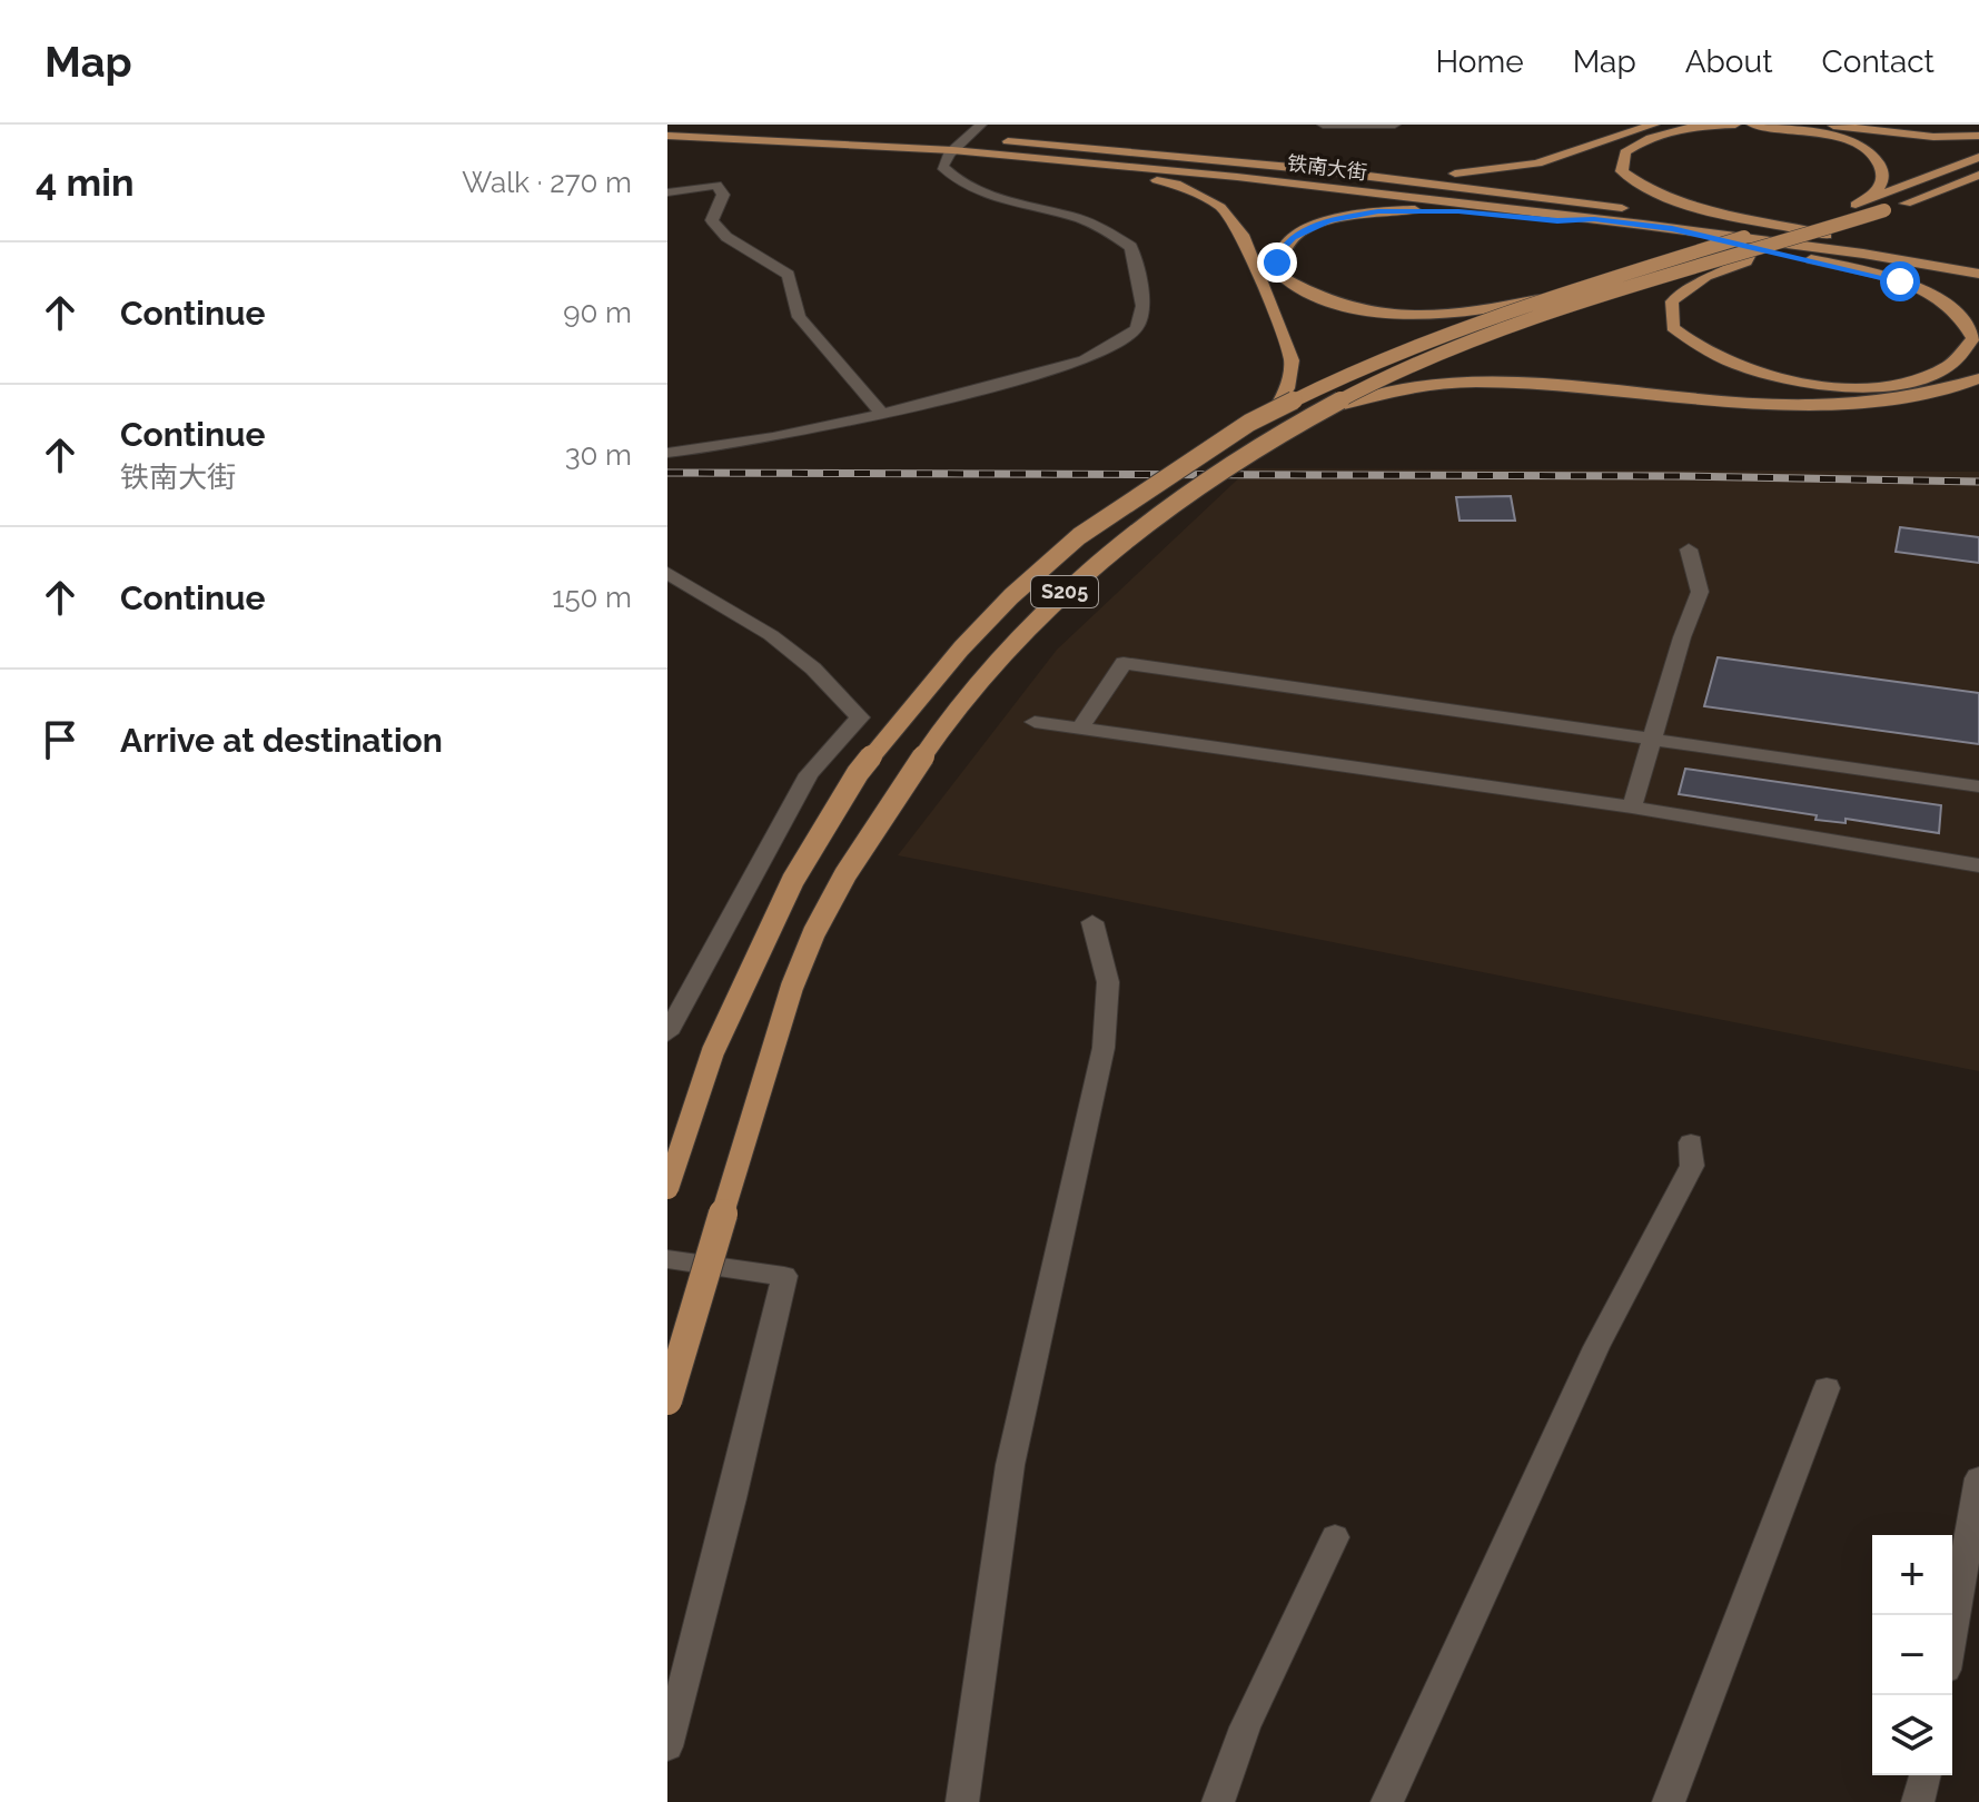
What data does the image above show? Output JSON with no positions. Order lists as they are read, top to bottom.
{
  "streets": {
    "main road": ["铁南大街", "S205"]
  },
  "page": {
    "header": "Map",
    "nav": [
      "Home",
      "Map",
      "About",
      "Contact"
    ],
    "heading": ["4 min", "Walk · 270 m"],
    "list": [
      ["Continue", "90 m"],
      ["Continue", "铁南大街", "30 m"],
      ["Continue", "150 m"],
      "Arrive at destination"
    ],
    "map_buttons": ["+", "−"]
  }
}
